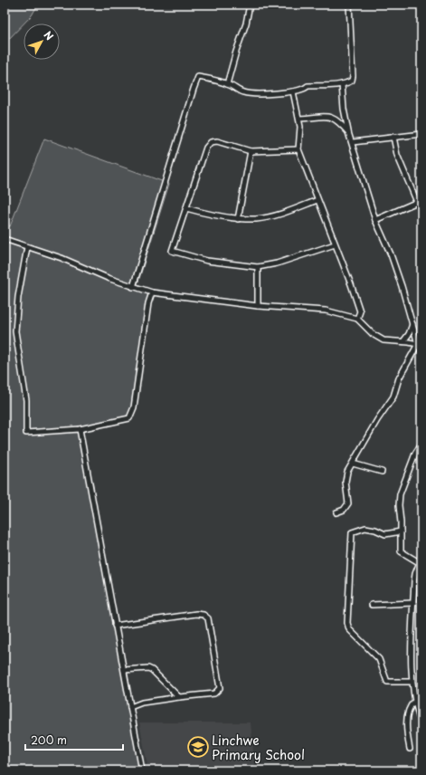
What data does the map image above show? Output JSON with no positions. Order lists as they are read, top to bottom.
{
  "places": {
    "school or university": ["Linchwe Primary School"]
  },
  "scale_bar": "200 m",
  "north": "top right"
}
